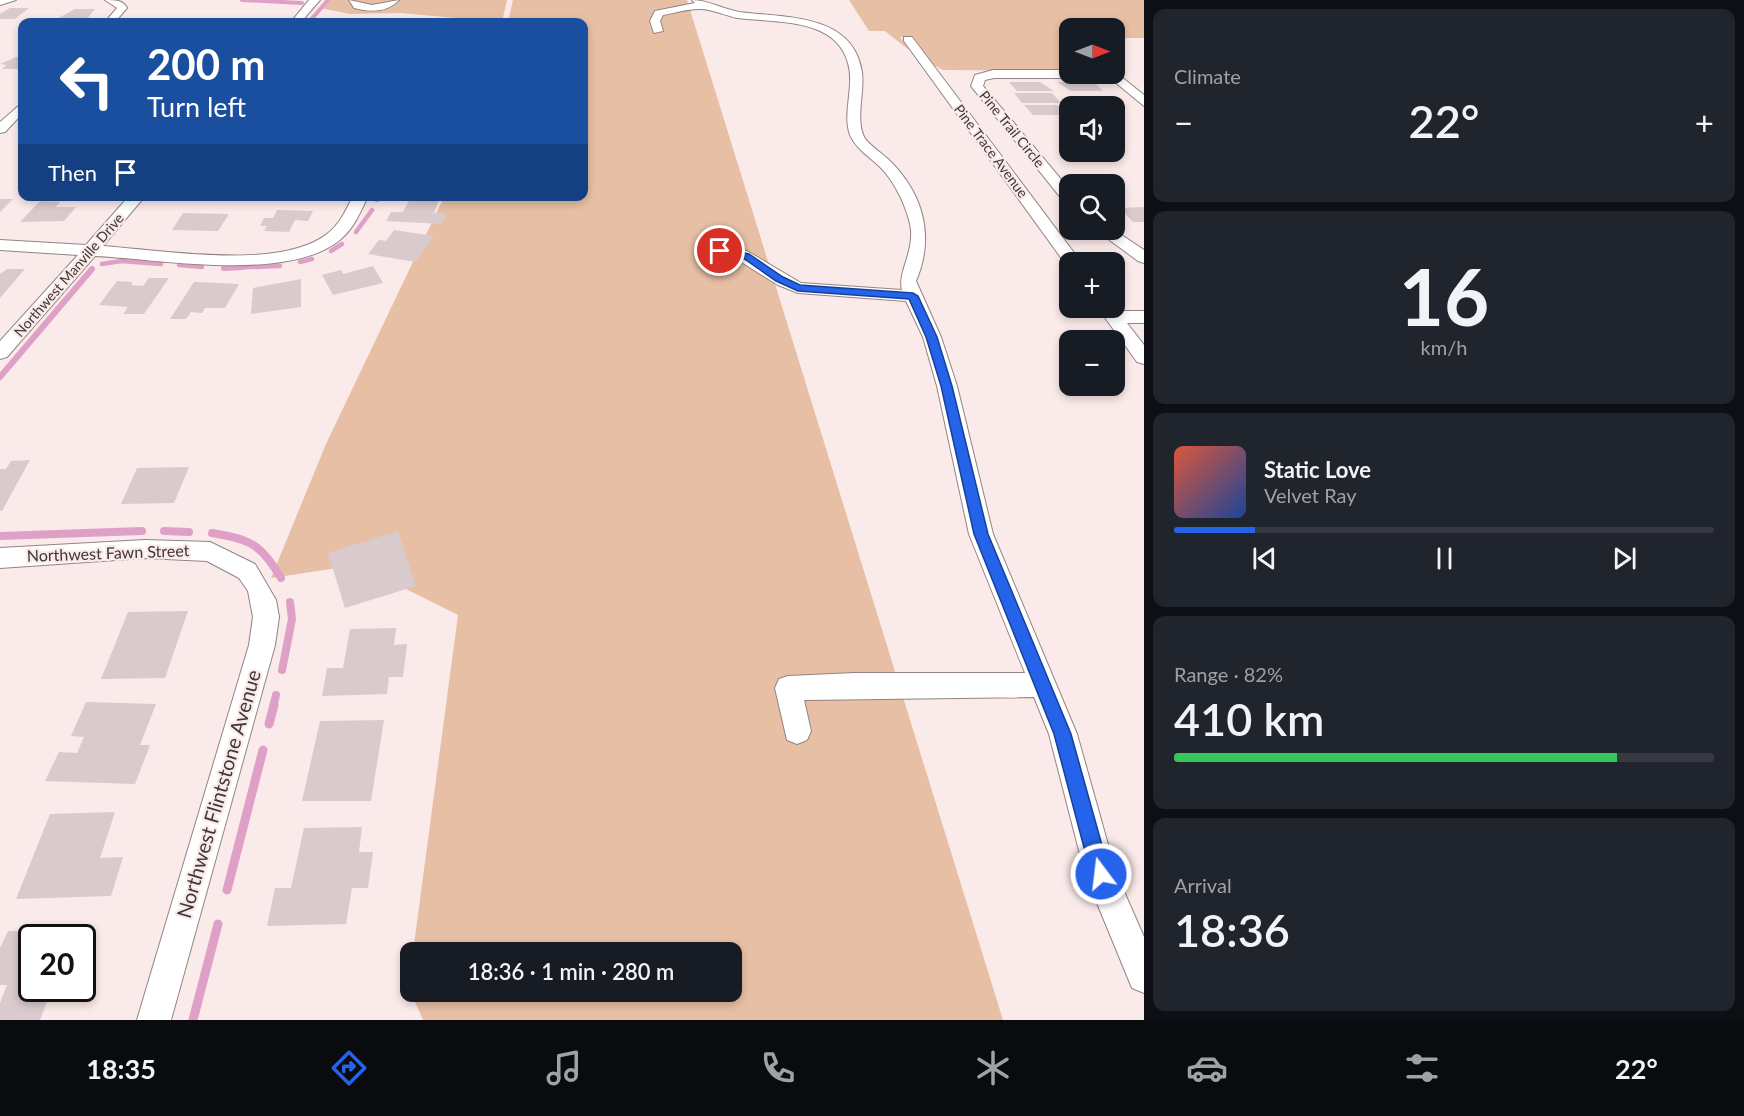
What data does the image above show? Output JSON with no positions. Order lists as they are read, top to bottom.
{
  "streets": {
    "street": [
      "Pine Trail Circle",
      "Pine Trace Avenue",
      "Northwest Manville Drive",
      "Northwest Fawn Street",
      "Northwest Flintstone Avenue"
    ]
  },
  "crossings": [
    ["Northwest Fawn Street", "Northwest Flintstone Avenue"]
  ],
  "north": "right",
  "page": {
    "tile": [
      "Climate",
      ["16", "km/h"],
      ["Range · 82%", "410 km"],
      ["Arrival", "18:36"]
    ],
    "map_buttons": ["+", "−"],
    "turn": ["200 m", "Turn left"],
    "heat": ["−", "22°", "+"],
    "then": "Then",
    "song": ["Static Love", "Velvet Ray"],
    "limit": "20",
    "trip": "18:36 · 1 min · 280 m",
    "tabs": ["18:35", "22°"]
  }
}
